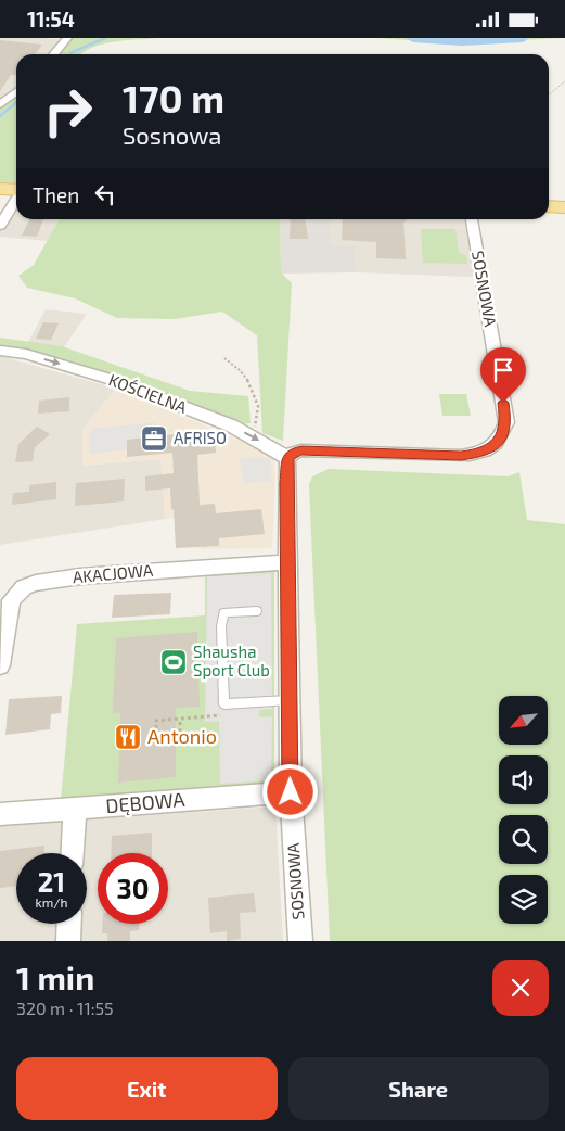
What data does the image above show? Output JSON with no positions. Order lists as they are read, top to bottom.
{
  "streets": {
    "street": [
      "SOSNOWA",
      "KOŚCIELNA",
      "AKACJOWA",
      "DĘBOWA"
    ]
  },
  "crossings": [
    ["SOSNOWA", "KOŚCIELNA"],
    ["SOSNOWA", "AKACJOWA"],
    ["SOSNOWA", "DĘBOWA"]
  ],
  "one_way": ["KOŚCIELNA"],
  "places": {
    "office": ["AFRISO"],
    "sports": ["Shausha Sport Club"],
    "restaurant": ["Antonio"]
  },
  "north": "bottom left",
  "page": {
    "status": "11:54",
    "turn": ["170 m", "Sosnowa"],
    "then": "Then",
    "speed": "21 km/h",
    "limit": "30",
    "heading": ["1 min", "320 m · 11:55"],
    "buttons": ["Exit", "Share"]
  }
}
